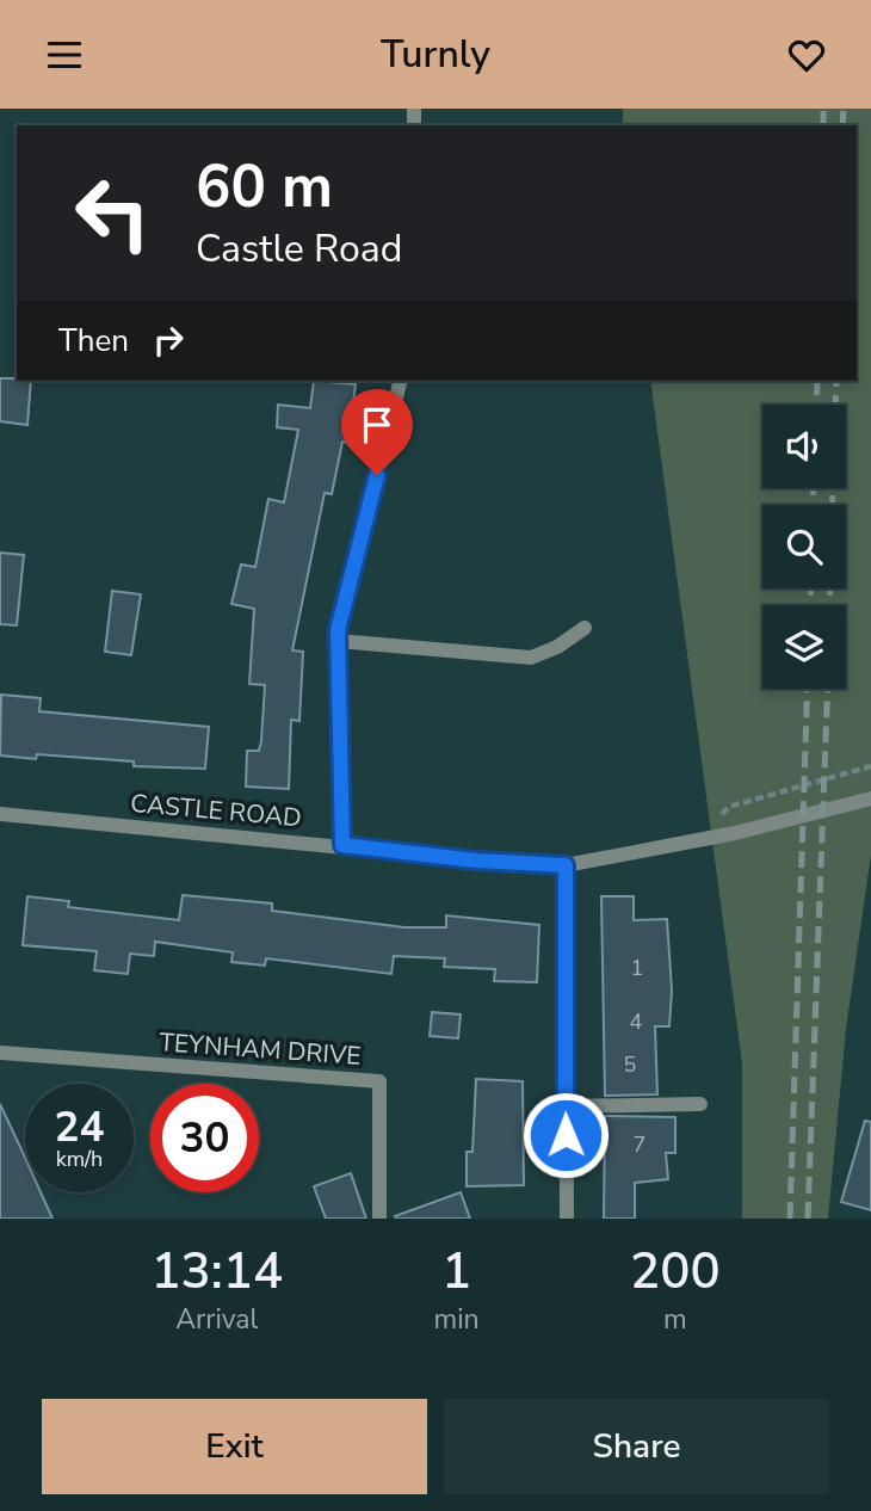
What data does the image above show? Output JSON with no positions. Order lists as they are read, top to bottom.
{
  "streets": {
    "street": ["CASTLE ROAD", "TEYNHAM DRIVE"]
  },
  "house_numbers": [
    "1",
    "4",
    "5",
    "7"
  ],
  "page": {
    "header": "Turnly",
    "turn": ["60 m", "Castle Road"],
    "then": "Then",
    "speed": "24 km/h",
    "limit": "30",
    "eta": [
      "13:14",
      "Arrival",
      "1",
      "min",
      "200",
      "m"
    ],
    "buttons": ["Exit", "Share"]
  }
}
